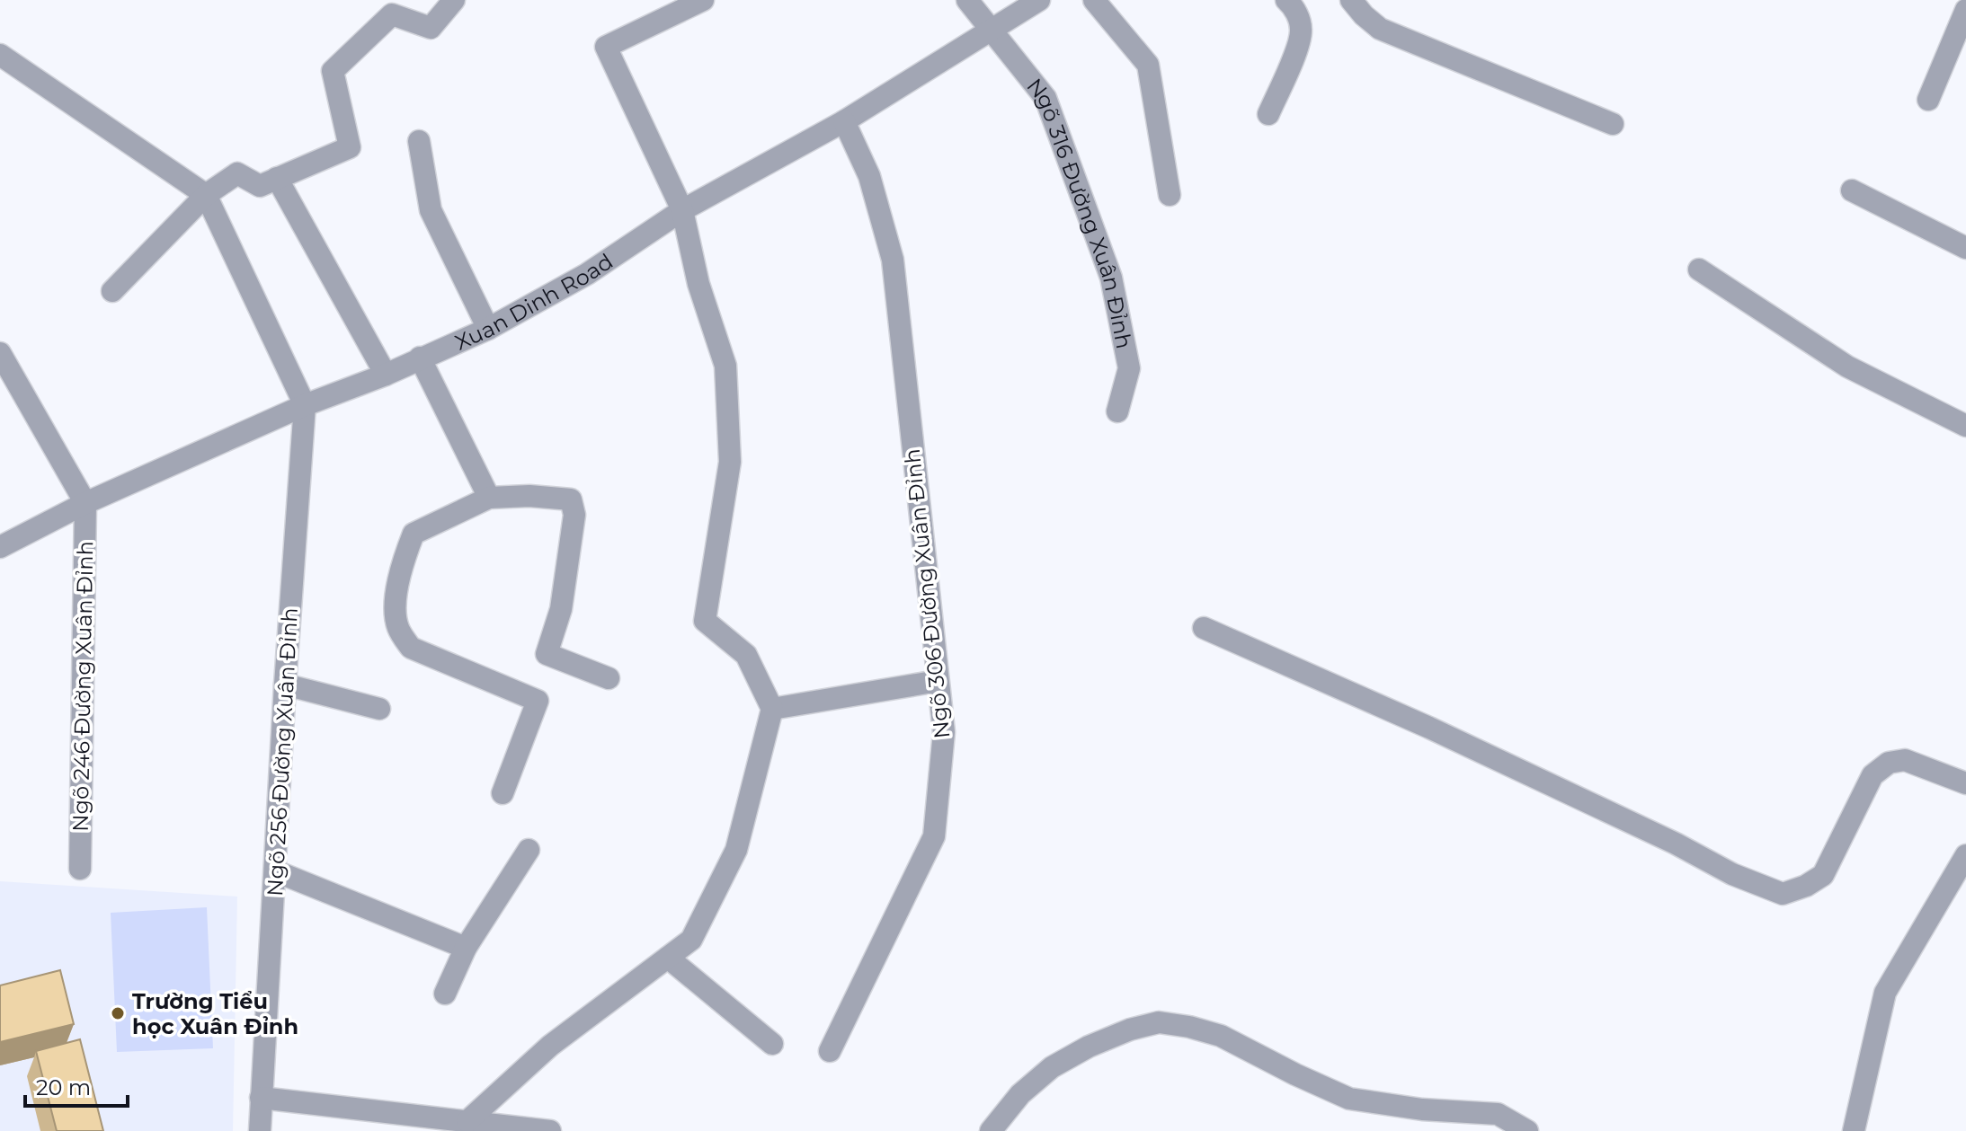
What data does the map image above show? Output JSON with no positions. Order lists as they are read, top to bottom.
{
  "streets": {
    "street": [
      "Ngõ 316 Đường Xuân Đỉnh",
      "Xuan Dinh Road",
      "Ngõ 306 Đường Xuân Đỉnh",
      "Ngõ 246 Đường Xuân Đỉnh",
      "Ngõ 256 Đường Xuân Đỉnh"
    ]
  },
  "crossings": [
    ["Ngõ 316 Đường Xuân Đỉnh", "Xuan Dinh Road"],
    ["Xuan Dinh Road", "Ngõ 306 Đường Xuân Đỉnh"],
    ["Xuan Dinh Road", "Ngõ 246 Đường Xuân Đỉnh"],
    ["Xuan Dinh Road", "Ngõ 256 Đường Xuân Đỉnh"]
  ],
  "places": ["Trường Tiểu học Xuân Đỉnh"],
  "scale_bar": "20 m"
}
